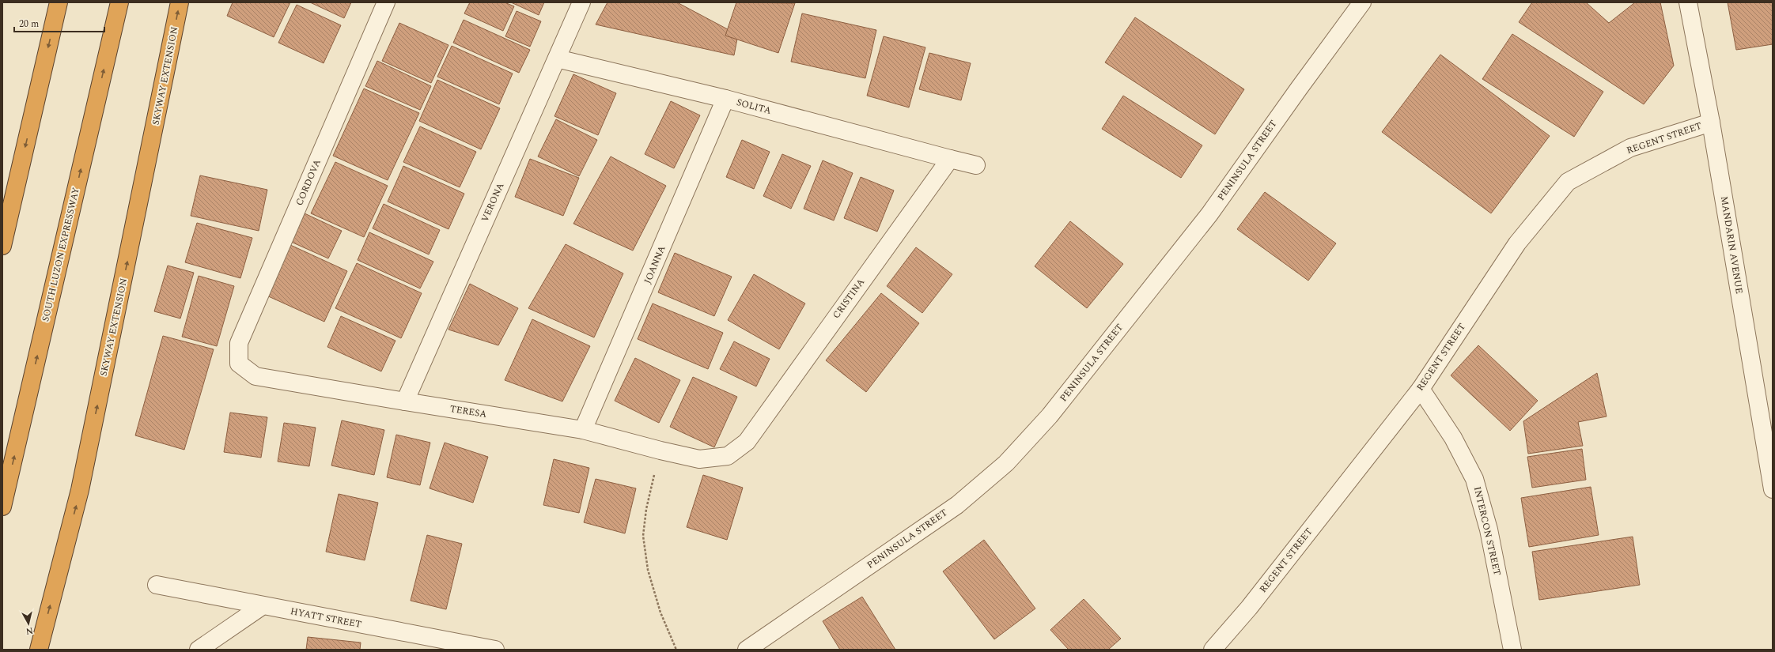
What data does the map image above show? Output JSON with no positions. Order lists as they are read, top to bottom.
{
  "streets": {
    "highway": ["SKYWAY EXTENSION", "SOUTH LUZON EXPRESSWAY"],
    "street": [
      "SOLITA",
      "REGENT STREET",
      "PENINSULA STREET",
      "CORDOVA",
      "VERONA",
      "MANDARIN AVENUE",
      "JOANNA",
      "CRISTINA",
      "TERESA",
      "INTERCON STREET",
      "HYATT STREET"
    ]
  },
  "crossings": [
    ["SOLITA", "VERONA"],
    ["SOLITA", "JOANNA"],
    ["SOLITA", "CRISTINA"],
    ["REGENT STREET", "MANDARIN AVENUE"],
    ["REGENT STREET", "INTERCON STREET"],
    ["CORDOVA", "TERESA"],
    ["VERONA", "TERESA"],
    ["JOANNA", "TERESA"],
    ["CRISTINA", "TERESA"]
  ],
  "scale_bar": "20 m",
  "north": "bottom"
}
